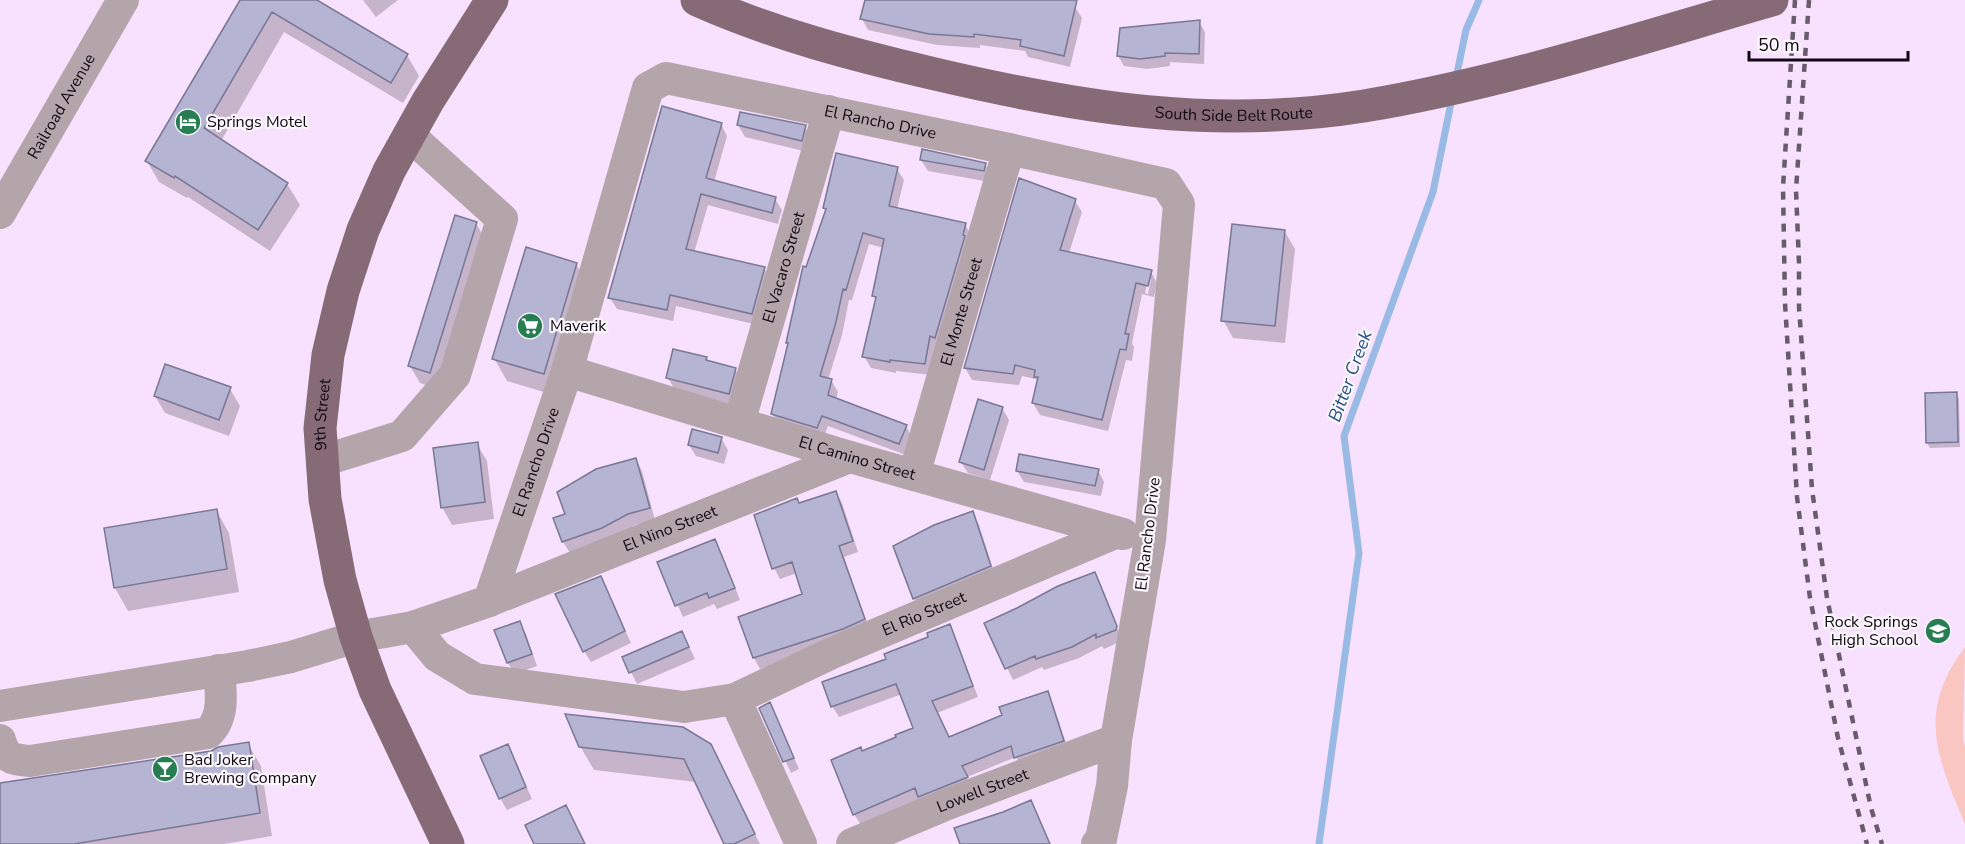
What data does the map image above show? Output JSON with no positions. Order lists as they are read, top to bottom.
{
  "streets": {
    "main road": ["South Side Belt Route", "9th Street"],
    "street": [
      "Railroad Avenue",
      "El Rancho Drive",
      "El Vacaro Street",
      "El Monte Street",
      "El Camino Street",
      "El Nino Street",
      "El Rio Street",
      "Lowell Street"
    ]
  },
  "crossings": [
    ["El Rancho Drive", "El Vacaro Street"],
    ["El Rancho Drive", "El Monte Street"],
    ["El Rancho Drive", "El Camino Street"],
    ["El Rancho Drive", "El Nino Street"],
    ["El Rancho Drive", "Lowell Street"],
    ["El Vacaro Street", "El Camino Street"],
    ["El Monte Street", "El Camino Street"],
    ["El Camino Street", "El Nino Street"],
    ["El Camino Street", "El Rio Street"]
  ],
  "water": ["Bitter Creek"],
  "places": {
    "hotel": ["Springs Motel"],
    "supermarket": ["Maverik"],
    "school or university": ["Rock Springs High School"],
    "bar": ["Bad Joker Brewing Company"]
  },
  "scale_bar": "50 m"
}
